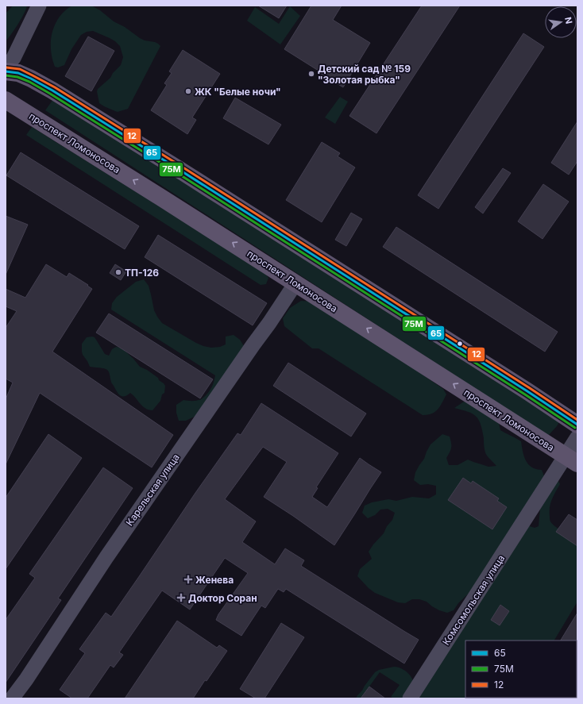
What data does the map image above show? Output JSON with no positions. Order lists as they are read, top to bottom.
{
  "streets": {
    "main road": ["проспект Ломоносова"],
    "street": ["Карельская улица", "Комсомольская улица"]
  },
  "crossings": [
    ["проспект Ломоносова", "Карельская улица"],
    ["проспект Ломоносова", "Комсомольская улица"]
  ],
  "places": {
    "other": ["Детский сад № 159 \"Золотая рыбка\"", "ЖК \"Белые ночи\"", "ТП-126"],
    "health": ["Женева", "Доктор Соран"]
  },
  "lines": ["transit line 12", "transit line 65", "transit line 75М"],
  "legend": ["65", "75М", "12"],
  "north": "right"
}
